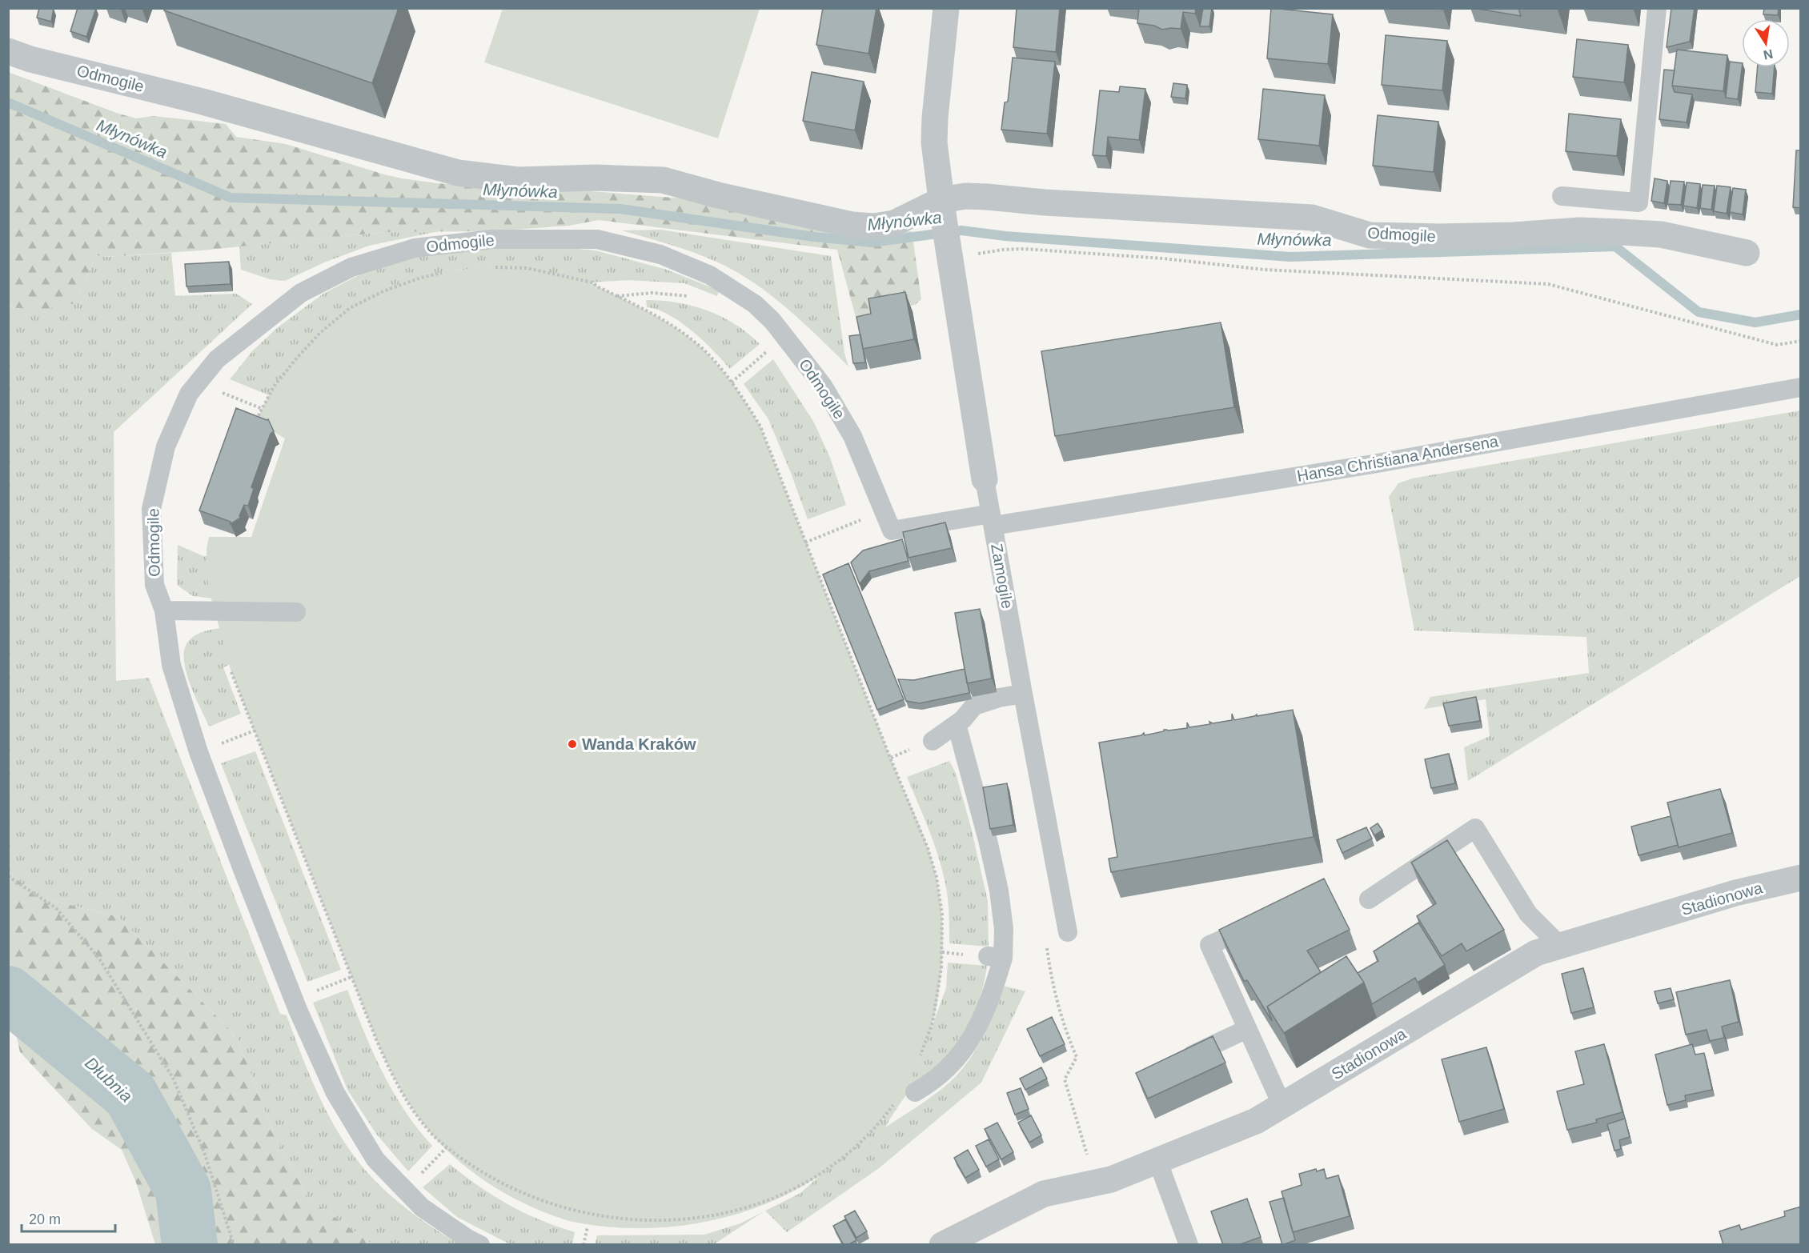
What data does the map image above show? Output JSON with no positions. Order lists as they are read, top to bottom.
{
  "streets": {
    "street": ["Odmogile", "Zamogile", "Stadionowa"],
    "lane": ["Hansa Christiana Andersena"]
  },
  "crossings": [
    ["Odmogile", "Hansa Christiana Andersena"],
    ["Odmogile", "Zamogile"],
    ["Hansa Christiana Andersena", "Zamogile"]
  ],
  "water": ["Młynówka", "Dłubnia"],
  "places": ["Wanda Kraków"],
  "scale_bar": "20 m",
  "north": "bottom"
}
